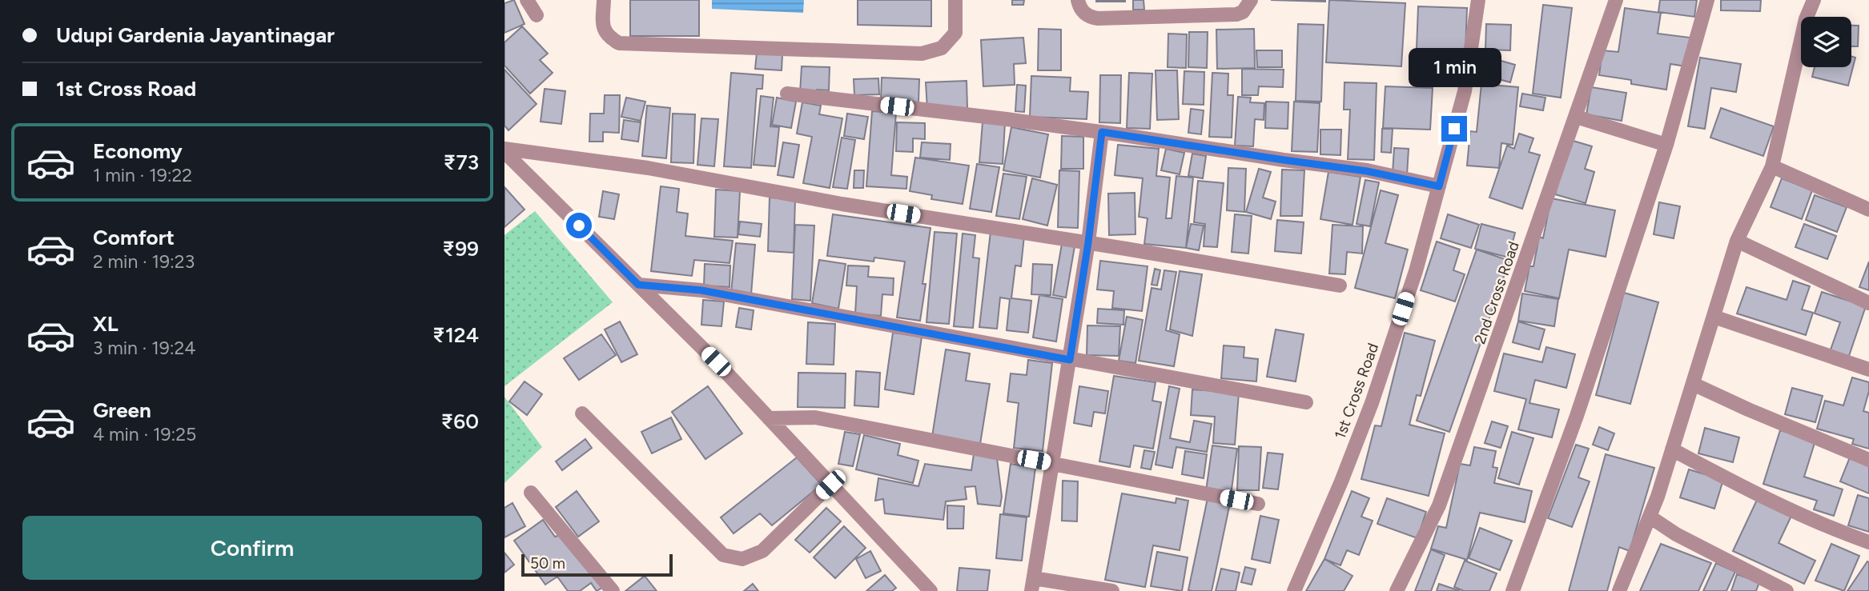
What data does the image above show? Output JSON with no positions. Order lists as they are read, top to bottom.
{
  "streets": {
    "street": ["2nd Cross Road", "1st Cross Road"]
  },
  "scale_bar": "50 m",
  "page": {
    "banner": ["Udupi Gardenia Jayantinagar", "1st Cross Road"],
    "bubble": "1 min",
    "list": [
      {
        "name": "Economy",
        "note": "1 min · 19:22",
        "value": "₹73"
      },
      {
        "name": "Comfort",
        "note": "2 min · 19:23",
        "value": "₹99"
      },
      {
        "name": "XL",
        "note": "3 min · 19:24",
        "value": "₹124"
      },
      {
        "name": "Green",
        "note": "4 min · 19:25",
        "value": "₹60"
      }
    ],
    "buttons": "Confirm",
    "scale": "50 m"
  }
}
